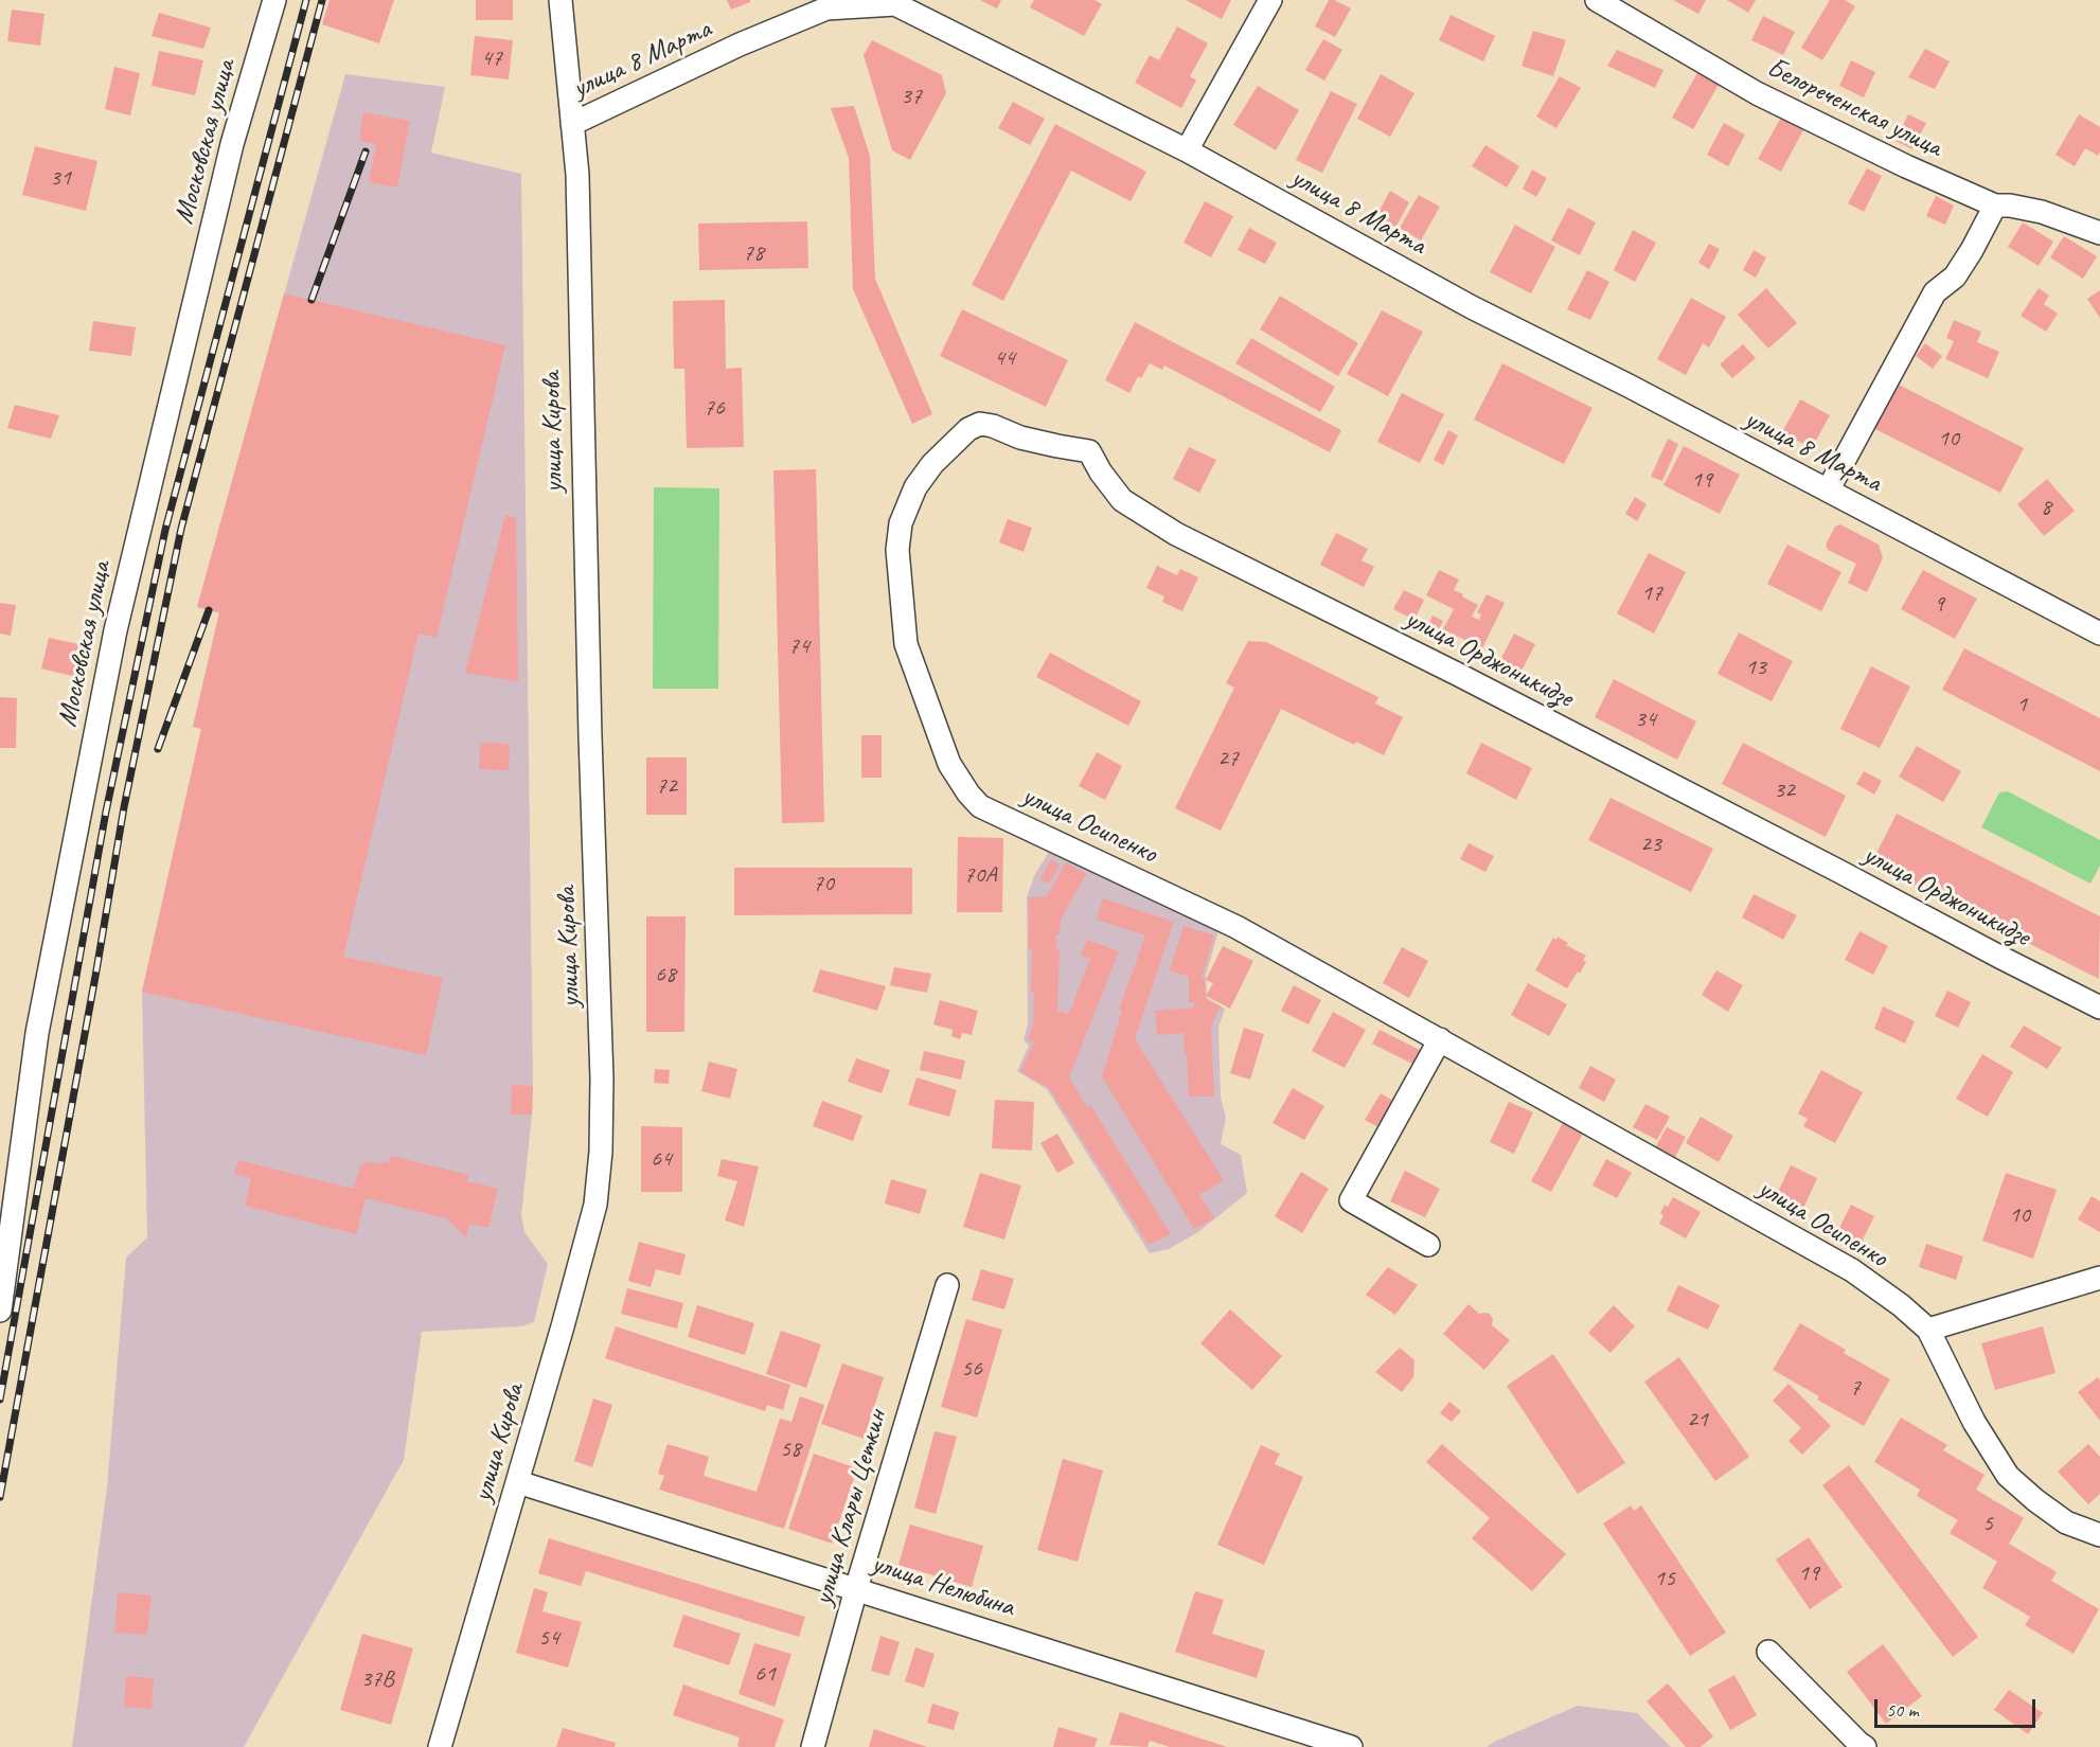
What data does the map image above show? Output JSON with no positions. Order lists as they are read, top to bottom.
{
  "streets": {
    "street": [
      "улица 8 Марта",
      "Белореченская улица",
      "Московская улица",
      "улица Кирова",
      "улица Орджоникидзе",
      "улица Осипенко",
      "улица Клары Цеткин",
      "улица Нелюбина"
    ]
  },
  "crossings": [
    ["улица 8 Марта", "улица Кирова"],
    ["улица Кирова", "улица Нелюбина"],
    ["улица Орджоникидзе", "улица Осипенко"],
    ["улица Клары Цеткин", "улица Нелюбина"]
  ],
  "house_numbers": [
    "47",
    "37",
    "31",
    "78",
    "44",
    "76",
    "10",
    "19",
    "8",
    "17",
    "9",
    "74",
    "13",
    "1",
    "34",
    "27",
    "72",
    "32",
    "23",
    "70А",
    "70",
    "68",
    "64",
    "10",
    "56",
    "7",
    "21",
    "58",
    "5",
    "19",
    "15",
    "54",
    "61",
    "37В"
  ],
  "scale_bar": "50 m"
}
